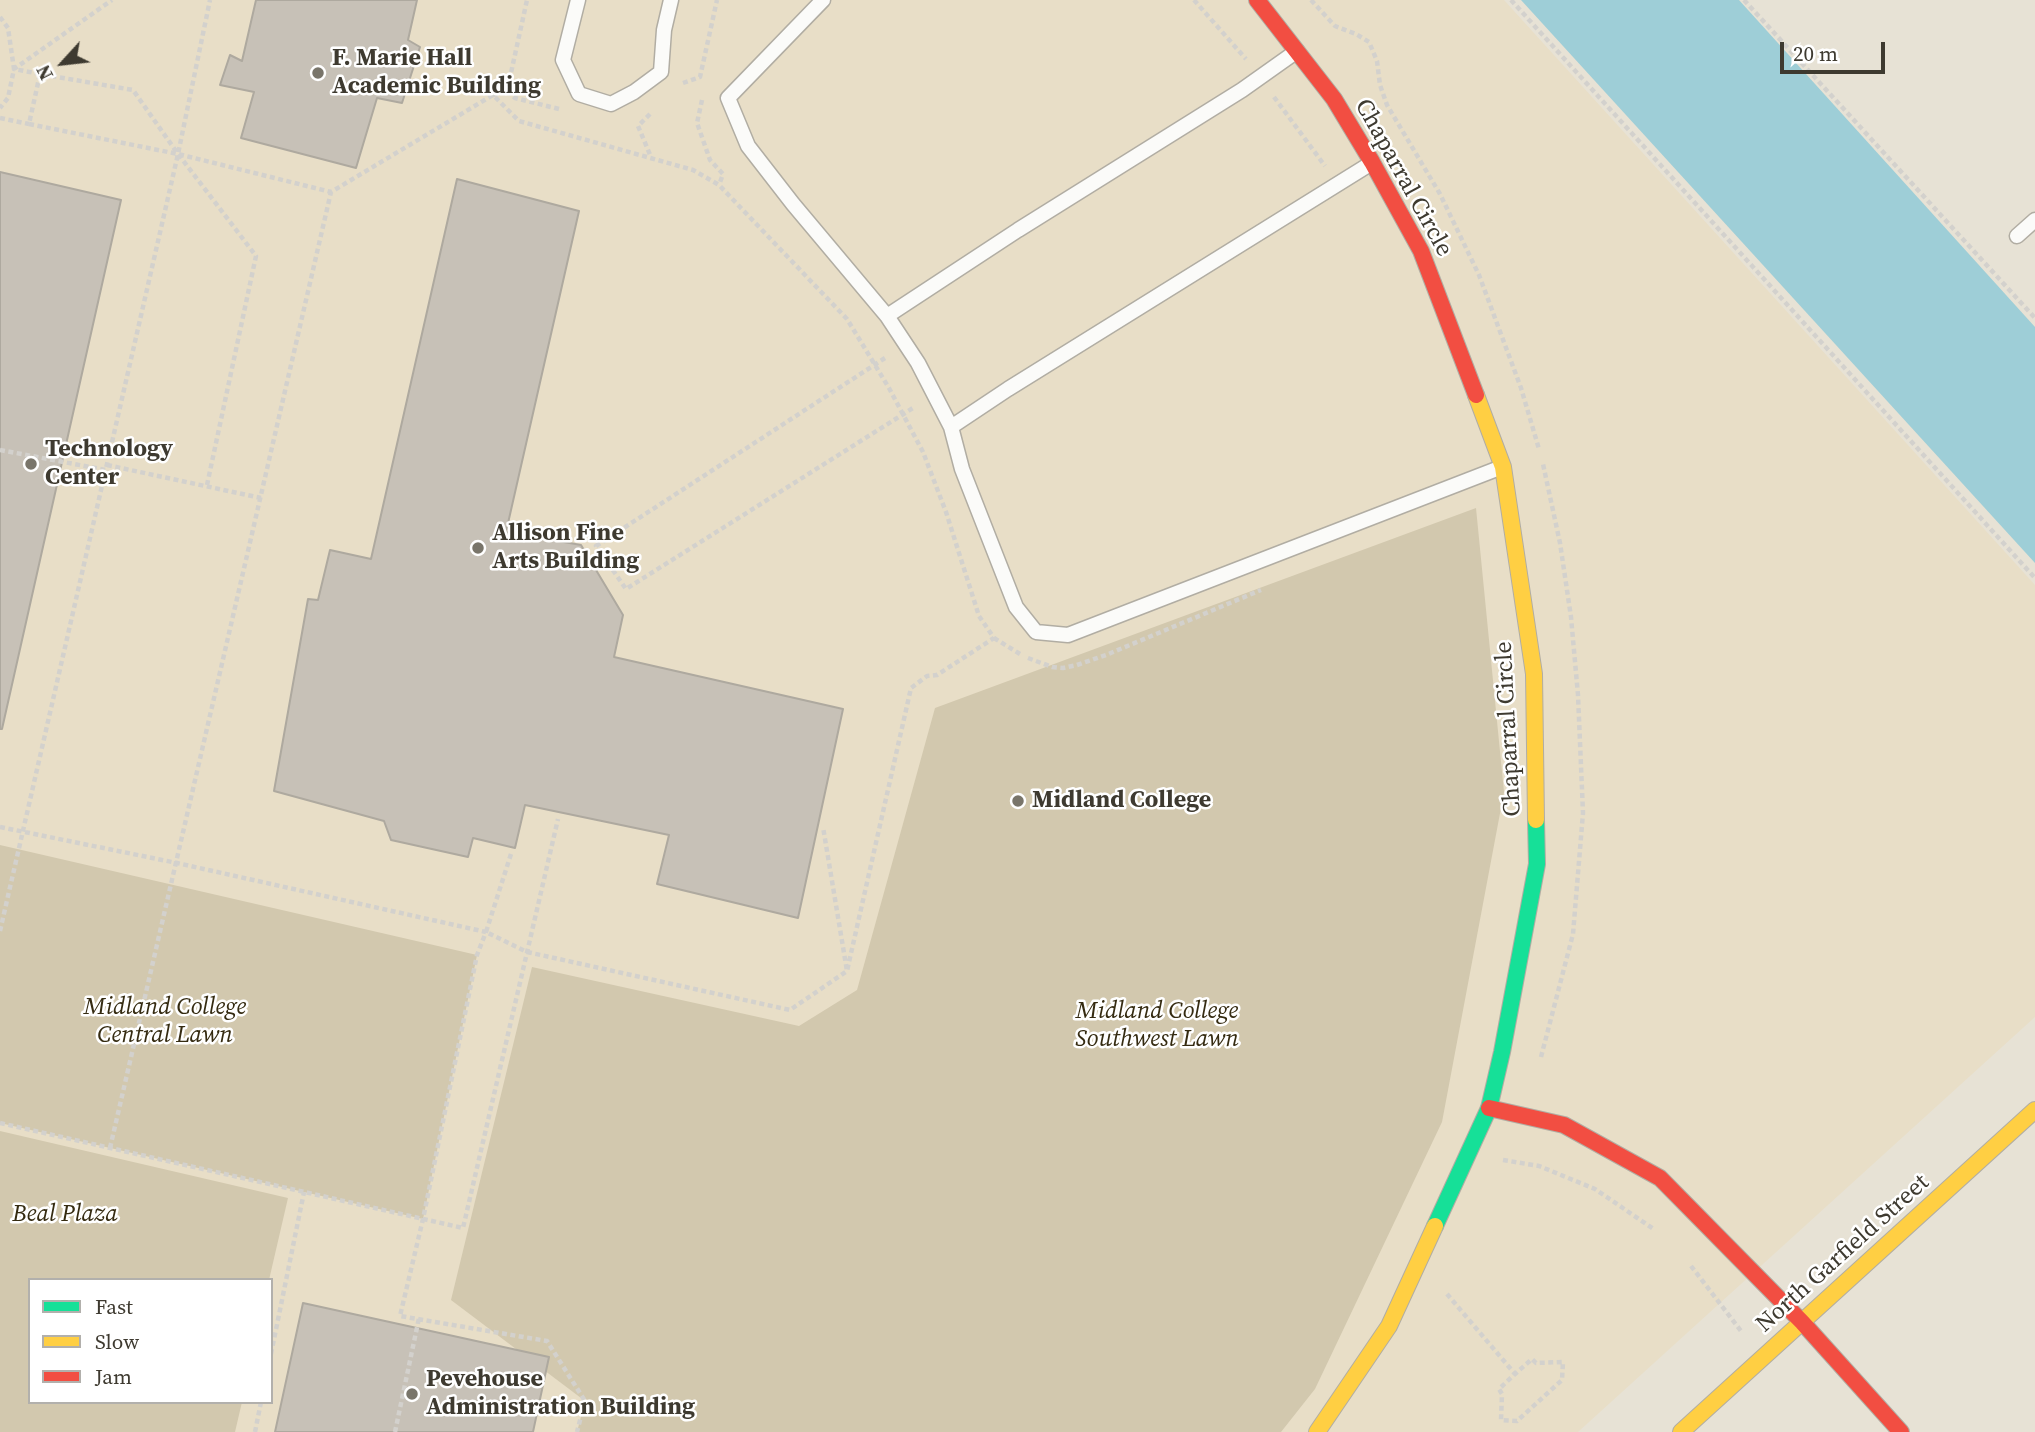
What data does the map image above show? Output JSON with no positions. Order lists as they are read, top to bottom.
{
  "streets": {
    "street": ["Chaparral Circle", "North Garfield Street"]
  },
  "parks": ["Midland College Central Lawn", "Midland College Southwest Lawn", "Beal Plaza"],
  "places": [
    "F. Marie Hall Academic Building",
    "Technology Center",
    "Allison Fine Arts Building",
    "Midland College",
    "Pevehouse Administration Building"
  ],
  "legend": ["Fast", "Slow", "Jam"],
  "scale_bar": "20 m",
  "north": "bottom left"
}
